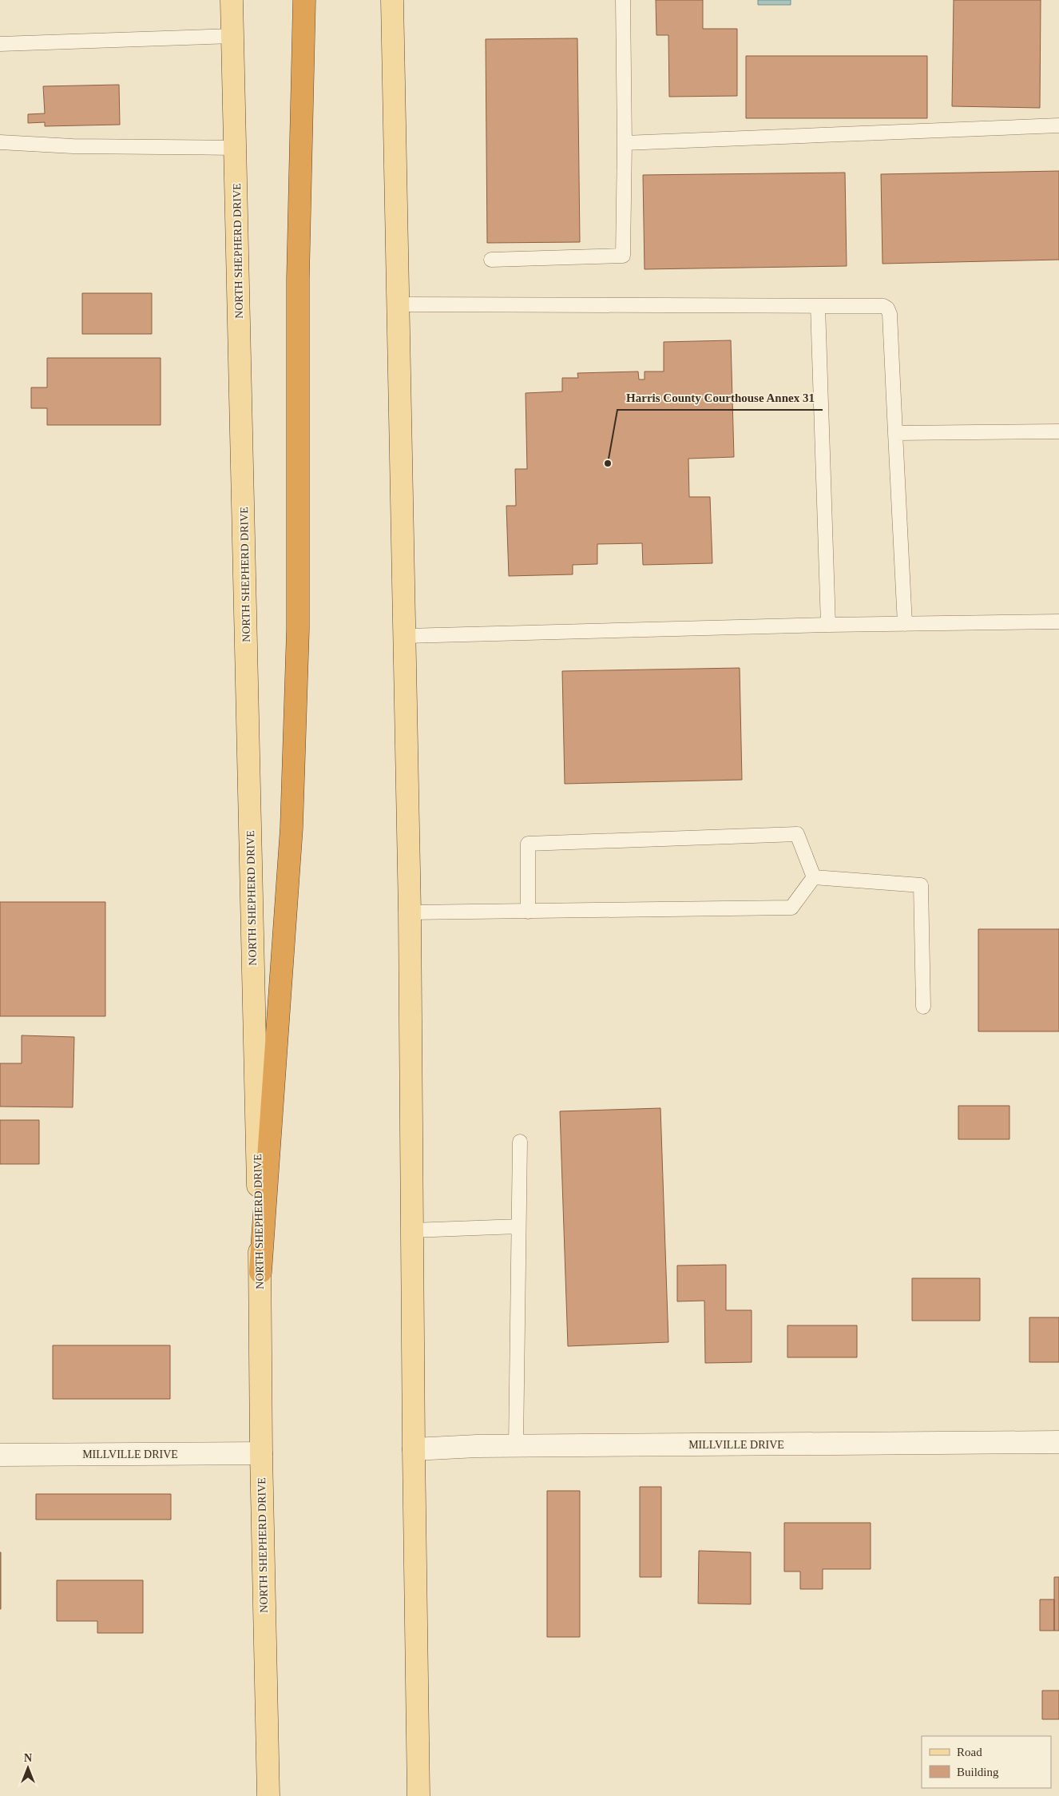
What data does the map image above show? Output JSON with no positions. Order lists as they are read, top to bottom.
{
  "streets": {
    "main road": ["NORTH SHEPHERD DRIVE"],
    "street": ["MILLVILLE DRIVE"]
  },
  "crossings": [
    ["NORTH SHEPHERD DRIVE", "MILLVILLE DRIVE"]
  ],
  "places": ["Harris County Courthouse Annex 31"],
  "legend": ["Road", "Building"],
  "north": "top"
}
